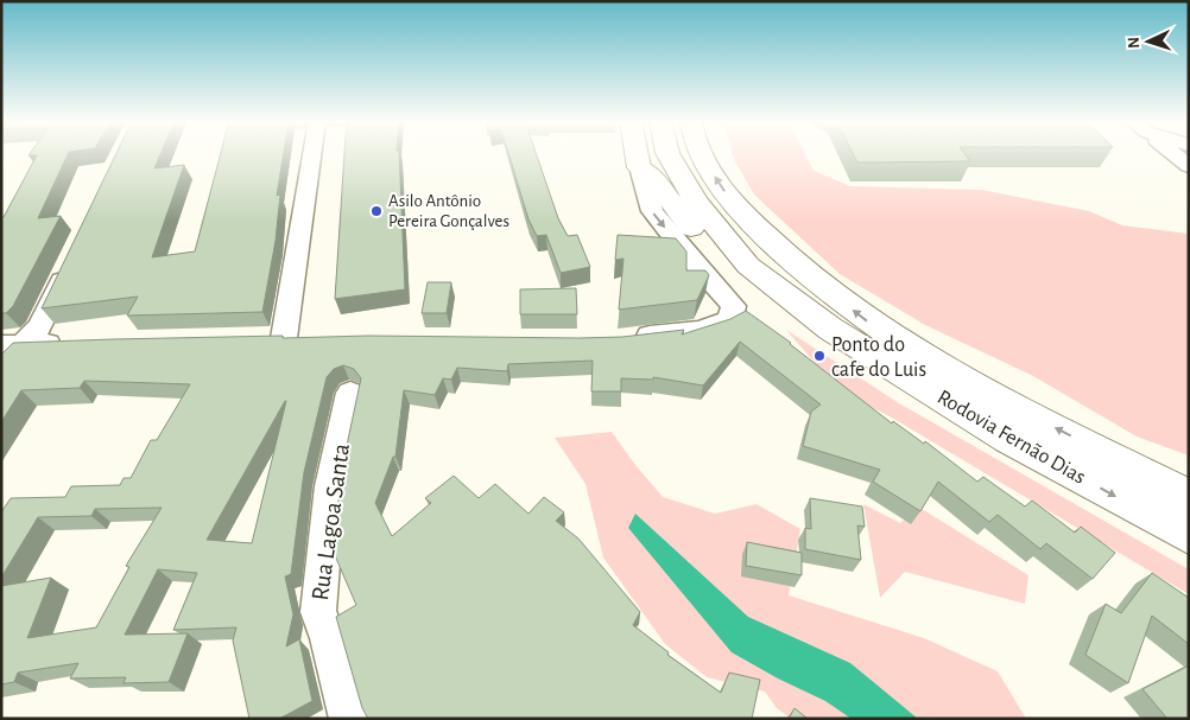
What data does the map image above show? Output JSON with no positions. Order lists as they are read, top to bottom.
{
  "streets": {
    "main road": ["Rodovia Fernão Dias"],
    "street": ["Rua Lagoa Santa"]
  },
  "places": ["Asilo Antônio Pereira Gonçalves", "Ponto do cafe do Luis"],
  "north": "left"
}
